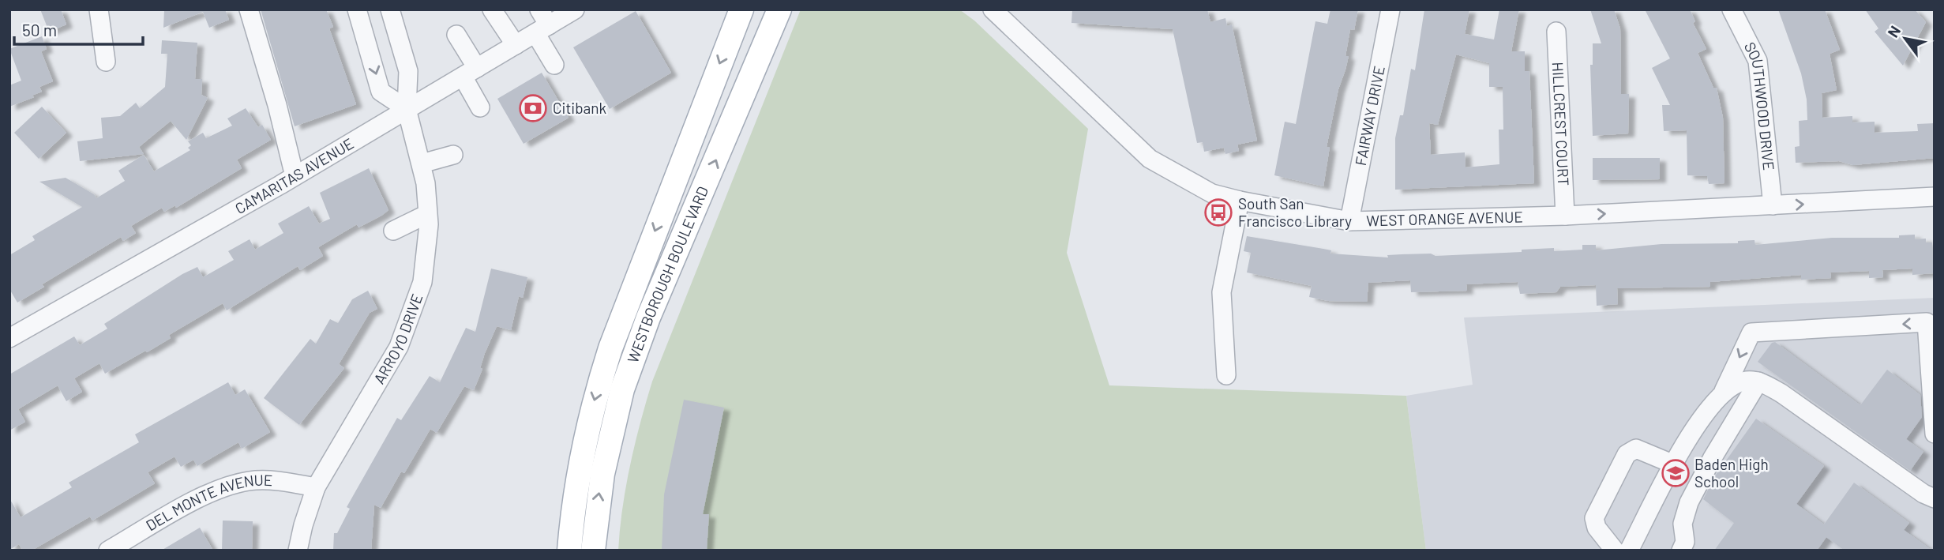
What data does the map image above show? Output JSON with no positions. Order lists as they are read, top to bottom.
{
  "streets": {
    "main road": ["WESTBOROUGH BOULEVARD"],
    "street": [
      "SOUTHWOOD DRIVE",
      "FAIRWAY DRIVE",
      "HILLCREST COURT",
      "CAMARITAS AVENUE",
      "WEST ORANGE AVENUE",
      "ARROYO DRIVE",
      "DEL MONTE AVENUE"
    ]
  },
  "crossings": [
    ["SOUTHWOOD DRIVE", "WEST ORANGE AVENUE"],
    ["FAIRWAY DRIVE", "WEST ORANGE AVENUE"],
    ["HILLCREST COURT", "WEST ORANGE AVENUE"],
    ["CAMARITAS AVENUE", "ARROYO DRIVE"],
    ["ARROYO DRIVE", "DEL MONTE AVENUE"]
  ],
  "one_way": ["WEST ORANGE AVENUE"],
  "places": {
    "bank": ["Citibank"],
    "bus stop": ["South San Francisco Library"],
    "school or university": ["Baden High School"]
  },
  "scale_bar": "50 m",
  "north": "top left"
}
